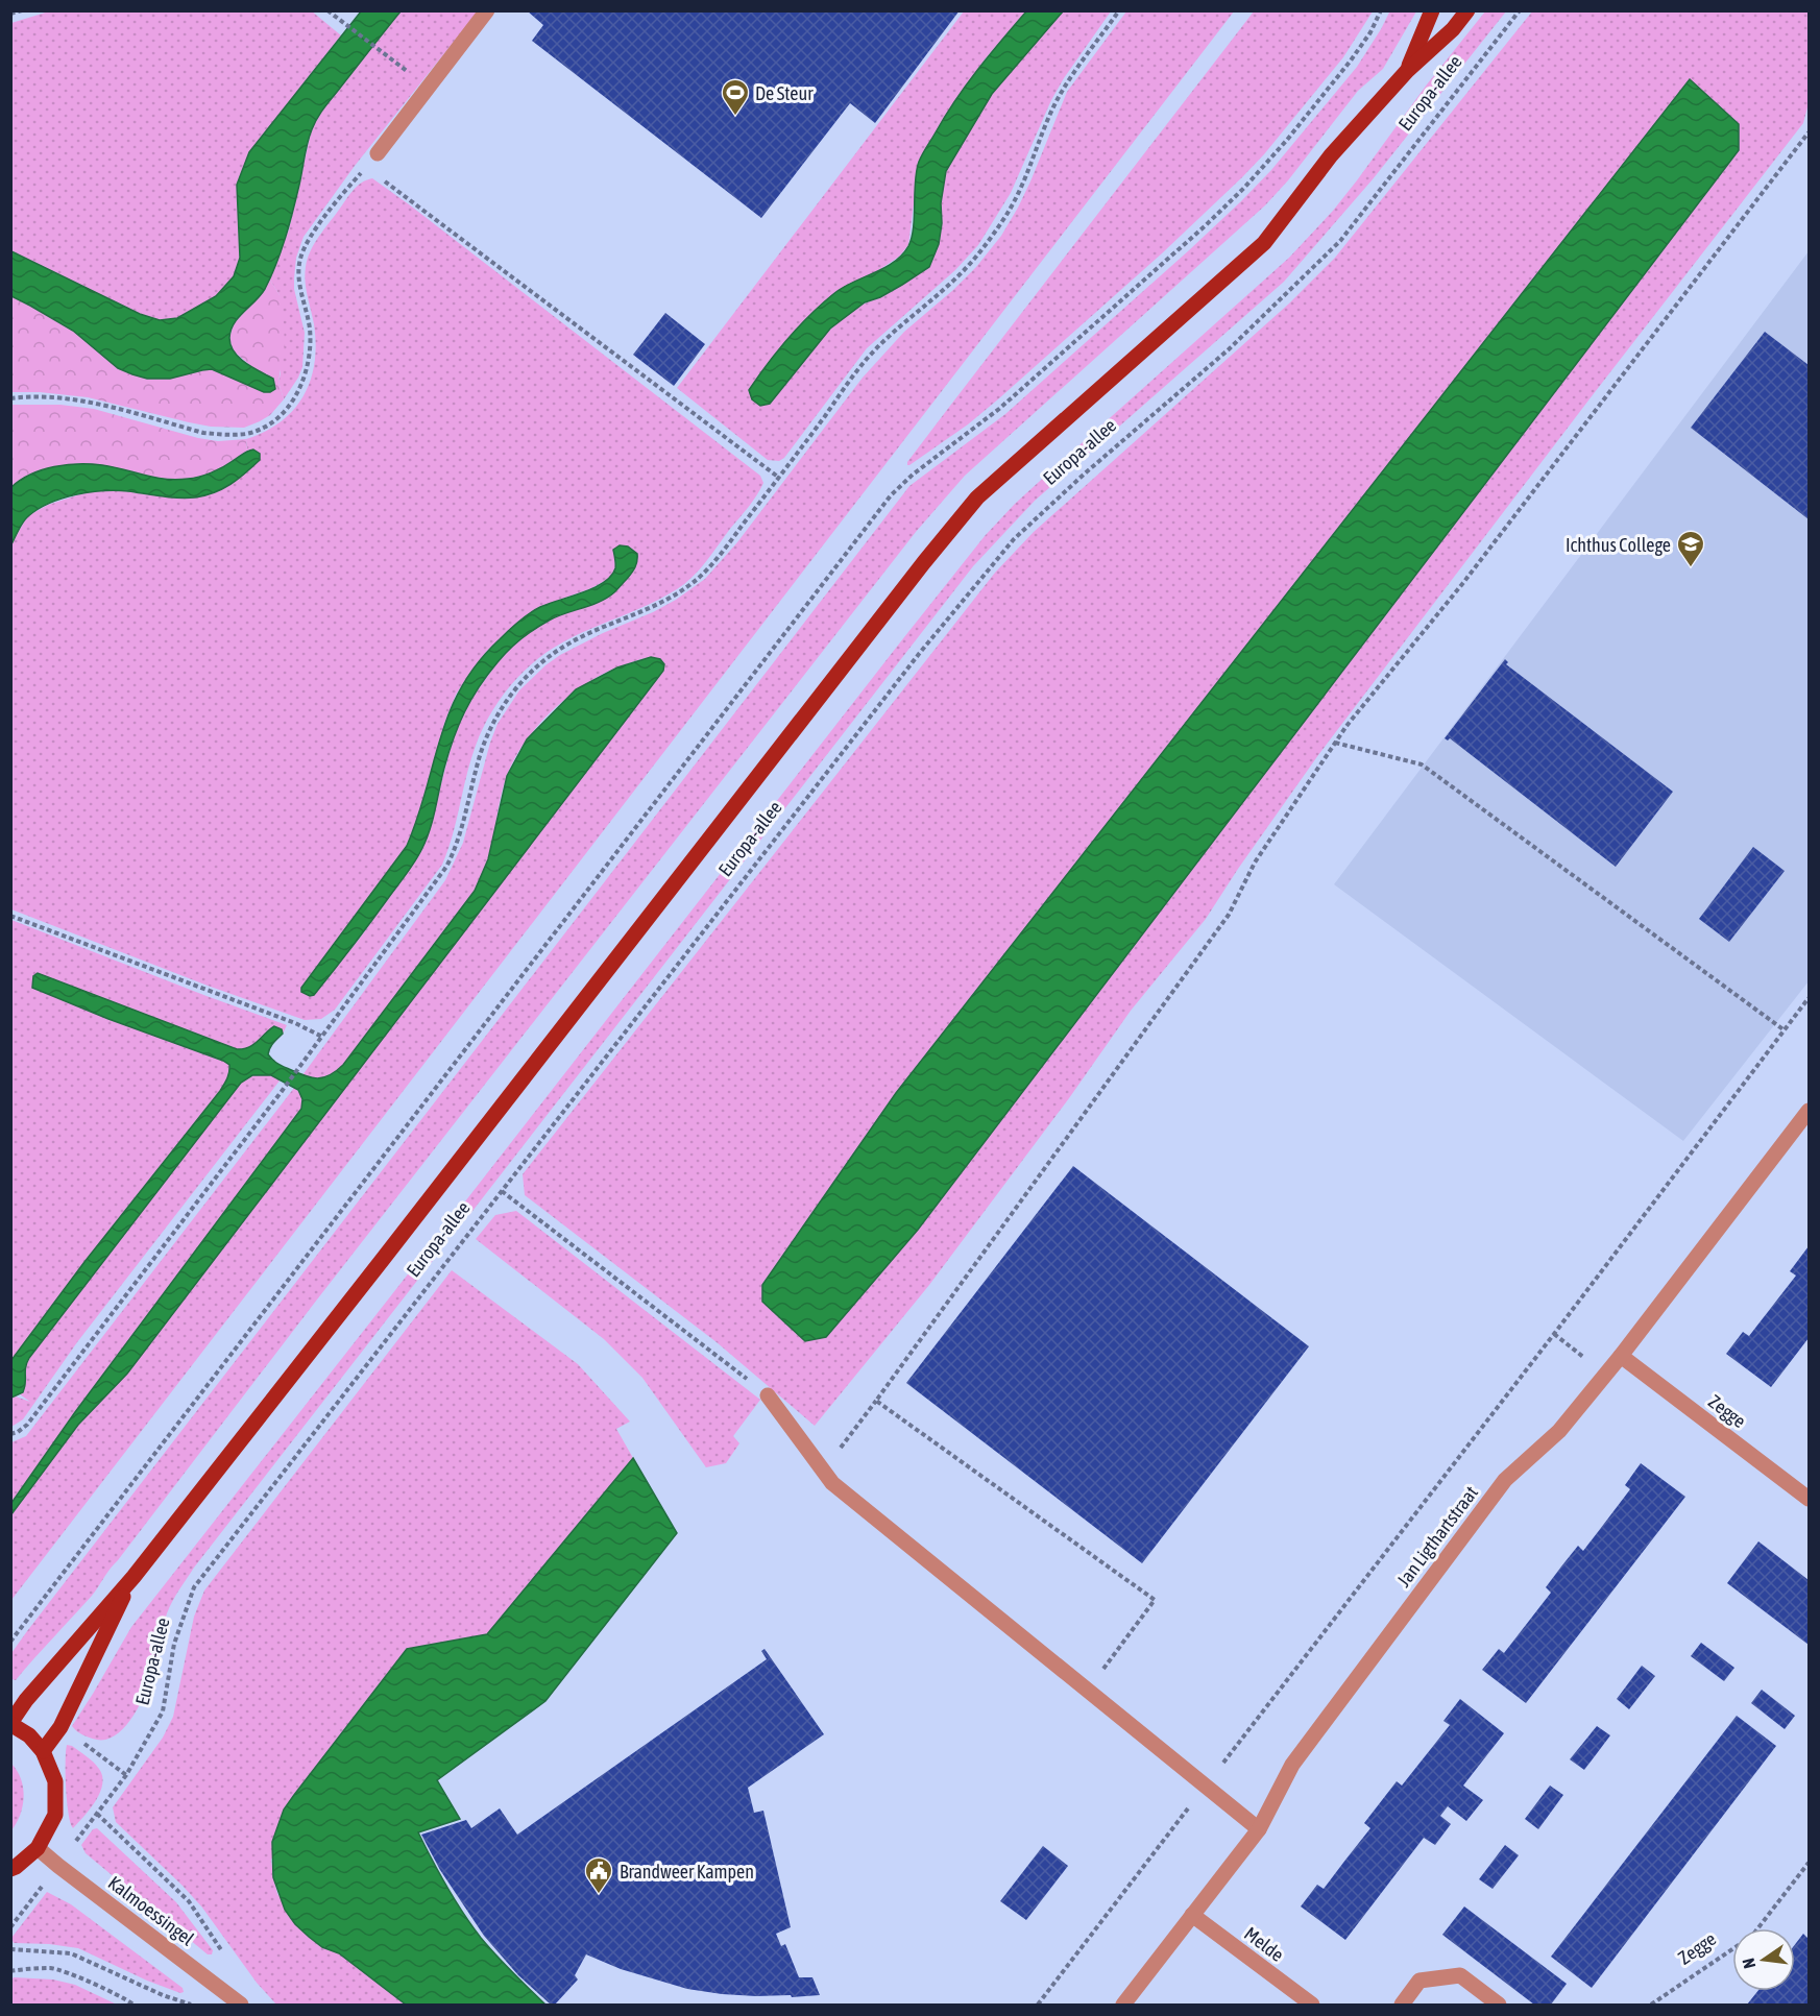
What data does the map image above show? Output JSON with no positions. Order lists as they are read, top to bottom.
{
  "streets": {
    "main road": ["Europa-allee"],
    "street": [
      "Zegge",
      "Jan Ligthartstraat",
      "Kalmoessingel",
      "Melde"
    ]
  },
  "crossings": [
    ["Zegge", "Jan Ligthartstraat"],
    ["Jan Ligthartstraat", "Melde"]
  ],
  "places": {
    "sports": ["De Steur"],
    "school or university": ["Ichthus College"],
    "public building": ["Brandweer Kampen"]
  },
  "north": "left"
}
